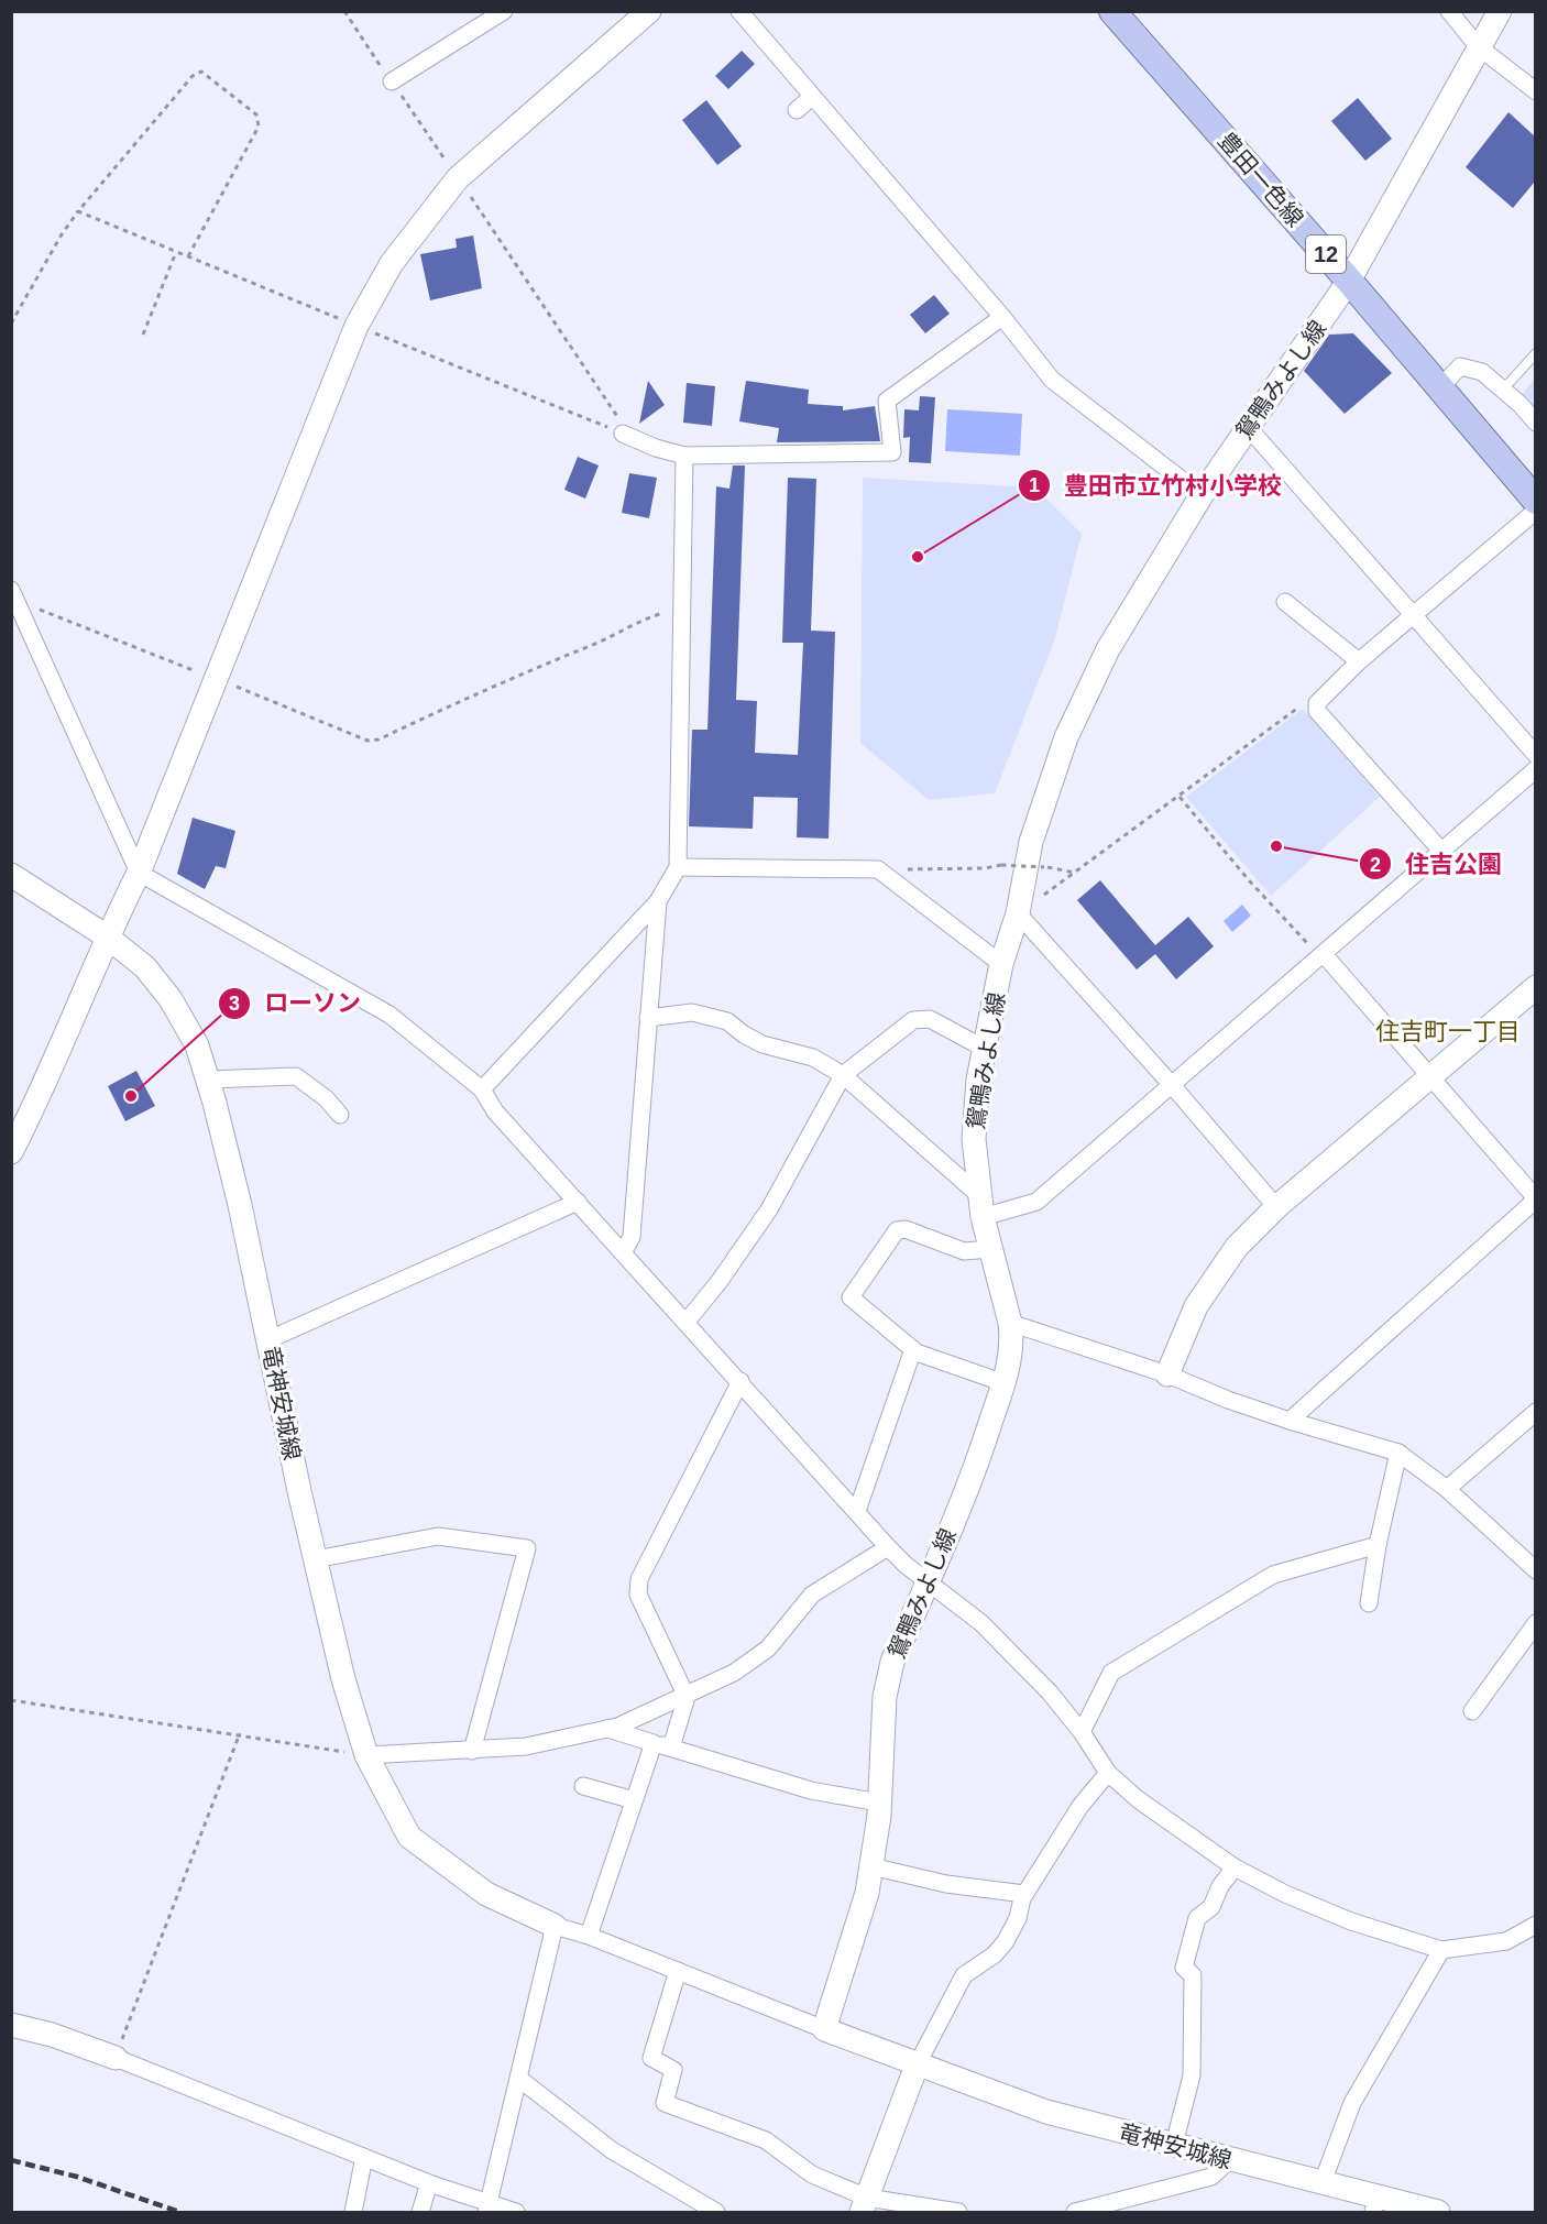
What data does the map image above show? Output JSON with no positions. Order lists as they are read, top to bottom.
{
  "streets": {
    "main road": ["豊田一色線", "12"],
    "street": ["鴛鴨みよし線", "竜神安城線"]
  },
  "crossings": [
    ["豊田一色線", "鴛鴨みよし線"]
  ],
  "districts": ["住吉町一丁目"],
  "places": ["豊田市立竹村小学校", "住吉公園", "ローソン"]
}
